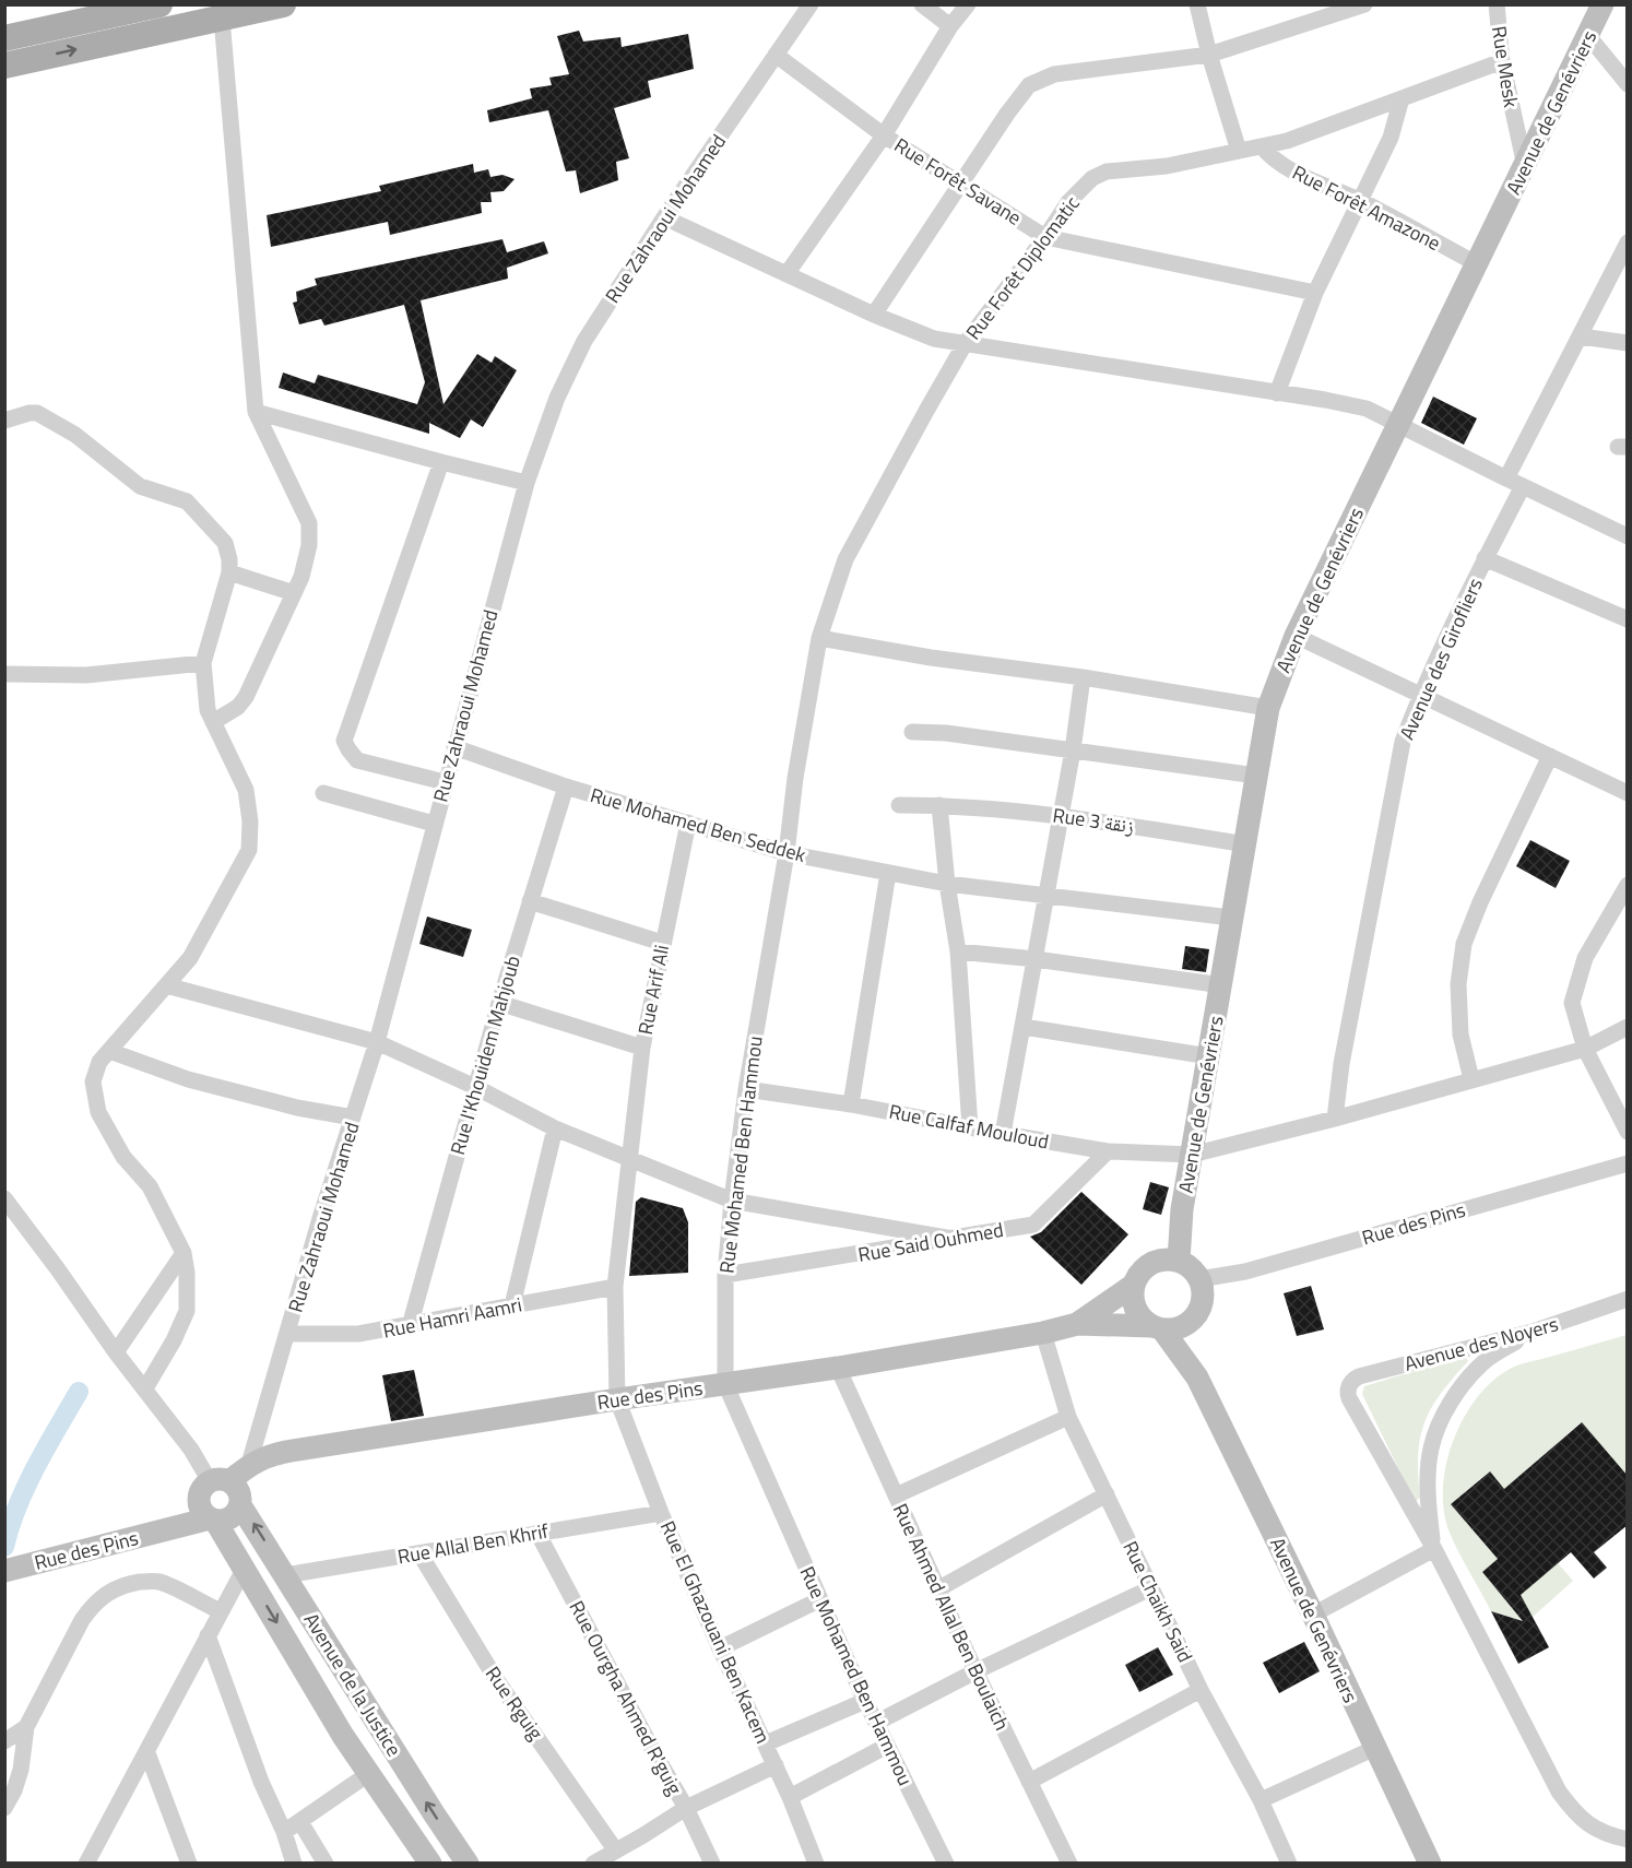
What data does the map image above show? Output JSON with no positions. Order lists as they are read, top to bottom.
{
  "streets": {
    "street": [
      "Rue Mesk",
      "Avenue de Genévriers",
      "Rue Forêt Savane",
      "Rue Forêt Amazone",
      "Rue Zahraoui Mohamed",
      "Rue Forêt Diplomatic",
      "Avenue des Girofliers",
      "Rue 3 زنقة",
      "Rue Mohamed Ben Seddek",
      "Rue Arif Ali",
      "Rue l'Khouidem Mahjoub",
      "Rue Calfaf Mouloud",
      "Rue Mohamed Ben Hammou",
      "Rue des Pins",
      "Rue Said Ouhmed",
      "Rue Hamri Aamri",
      "Avenue des Noyers",
      "Rue Allal Ben Khrif",
      "Rue Chaikh Said",
      "Rue Ahmed Allal Ben Boulaich",
      "Rue El Ghazouani Ben Kacem",
      "Avenue de la Justice",
      "Rue Ourgha Ahmed R'guig",
      "Rue Rguig"
    ]
  },
  "crossings": [
    ["Rue Mesk", "Avenue de Genévriers"],
    ["Rue Mesk", "Rue Forêt Diplomatic"],
    ["Avenue de Genévriers", "Rue Forêt Amazone"],
    ["Avenue de Genévriers", "Rue 3 زنقة"],
    ["Avenue de Genévriers", "Rue Mohamed Ben Seddek"],
    ["Avenue de Genévriers", "Rue Calfaf Mouloud"],
    ["Avenue de Genévriers", "Rue des Pins"],
    ["Rue Forêt Savane", "Rue Zahraoui Mohamed"],
    ["Rue Forêt Savane", "Rue Forêt Diplomatic"],
    ["Rue Forêt Amazone", "Rue Forêt Diplomatic"],
    ["Rue Zahraoui Mohamed", "Rue Mohamed Ben Seddek"],
    ["Rue Zahraoui Mohamed", "Rue des Pins"],
    ["Rue Zahraoui Mohamed", "Rue Hamri Aamri"],
    ["Rue Forêt Diplomatic", "Rue Mohamed Ben Hammou"],
    ["Avenue des Girofliers", "Rue Calfaf Mouloud"],
    ["Rue Mohamed Ben Seddek", "Rue Arif Ali"],
    ["Rue Mohamed Ben Seddek", "Rue l'Khouidem Mahjoub"],
    ["Rue Mohamed Ben Seddek", "Rue Mohamed Ben Hammou"],
    ["Rue Arif Ali", "Rue Hamri Aamri"],
    ["Rue Arif Ali", "Rue El Ghazouani Ben Kacem"],
    ["Rue l'Khouidem Mahjoub", "Rue Hamri Aamri"],
    ["Rue Calfaf Mouloud", "Rue Mohamed Ben Hammou"],
    ["Rue Calfaf Mouloud", "Rue Said Ouhmed"],
    ["Rue Mohamed Ben Hammou", "Rue des Pins"],
    ["Rue Mohamed Ben Hammou", "Rue Said Ouhmed"],
    ["Rue des Pins", "Rue Chaikh Said"],
    ["Rue des Pins", "Rue Ahmed Allal Ben Boulaich"],
    ["Rue des Pins", "Rue El Ghazouani Ben Kacem"],
    ["Rue des Pins", "Avenue de la Justice"],
    ["Rue Hamri Aamri", "Rue El Ghazouani Ben Kacem"],
    ["Rue Allal Ben Khrif", "Rue El Ghazouani Ben Kacem"],
    ["Rue Allal Ben Khrif", "Avenue de la Justice"],
    ["Rue Allal Ben Khrif", "Rue Ourgha Ahmed R'guig"],
    ["Rue Allal Ben Khrif", "Rue Rguig"]
  ]
}
